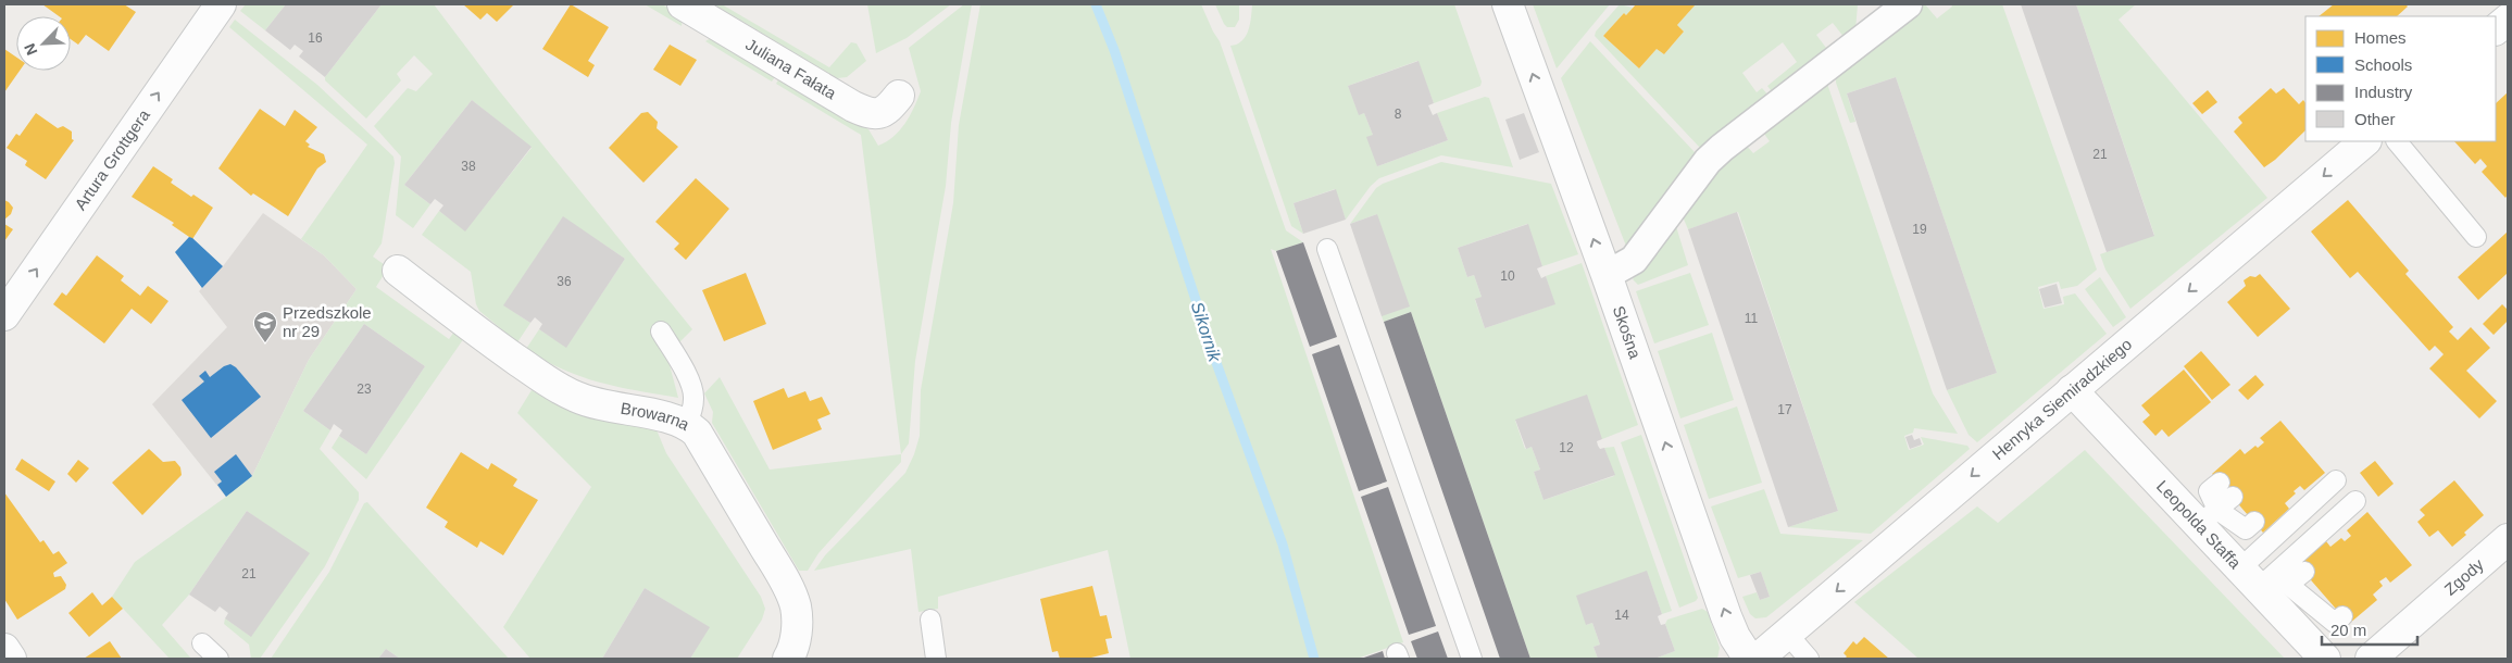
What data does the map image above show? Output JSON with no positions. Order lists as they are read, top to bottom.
{
  "streets": {
    "street": [
      "Juliana Fałata",
      "Artura Grottgera",
      "Skośna",
      "Henryka Siemiradzkiego",
      "Browarna",
      "Leopolda Staffa",
      "Zgody"
    ]
  },
  "crossings": [
    ["Henryka Siemiradzkiego", "Leopolda Staffa"]
  ],
  "one_way": ["Artura Grottgera", "Skośna", "Henryka Siemiradzkiego"],
  "water": ["Sikornik"],
  "places": {
    "school or university": ["Przedszkole nr 29"]
  },
  "house_numbers": [
    "16",
    "8",
    "21",
    "38",
    "19",
    "10",
    "36",
    "11",
    "23",
    "17",
    "12",
    "21",
    "14"
  ],
  "legend": [
    "Homes",
    "Schools",
    "Industry",
    "Other"
  ],
  "scale_bar": "20 m",
  "north": "bottom left"
}
